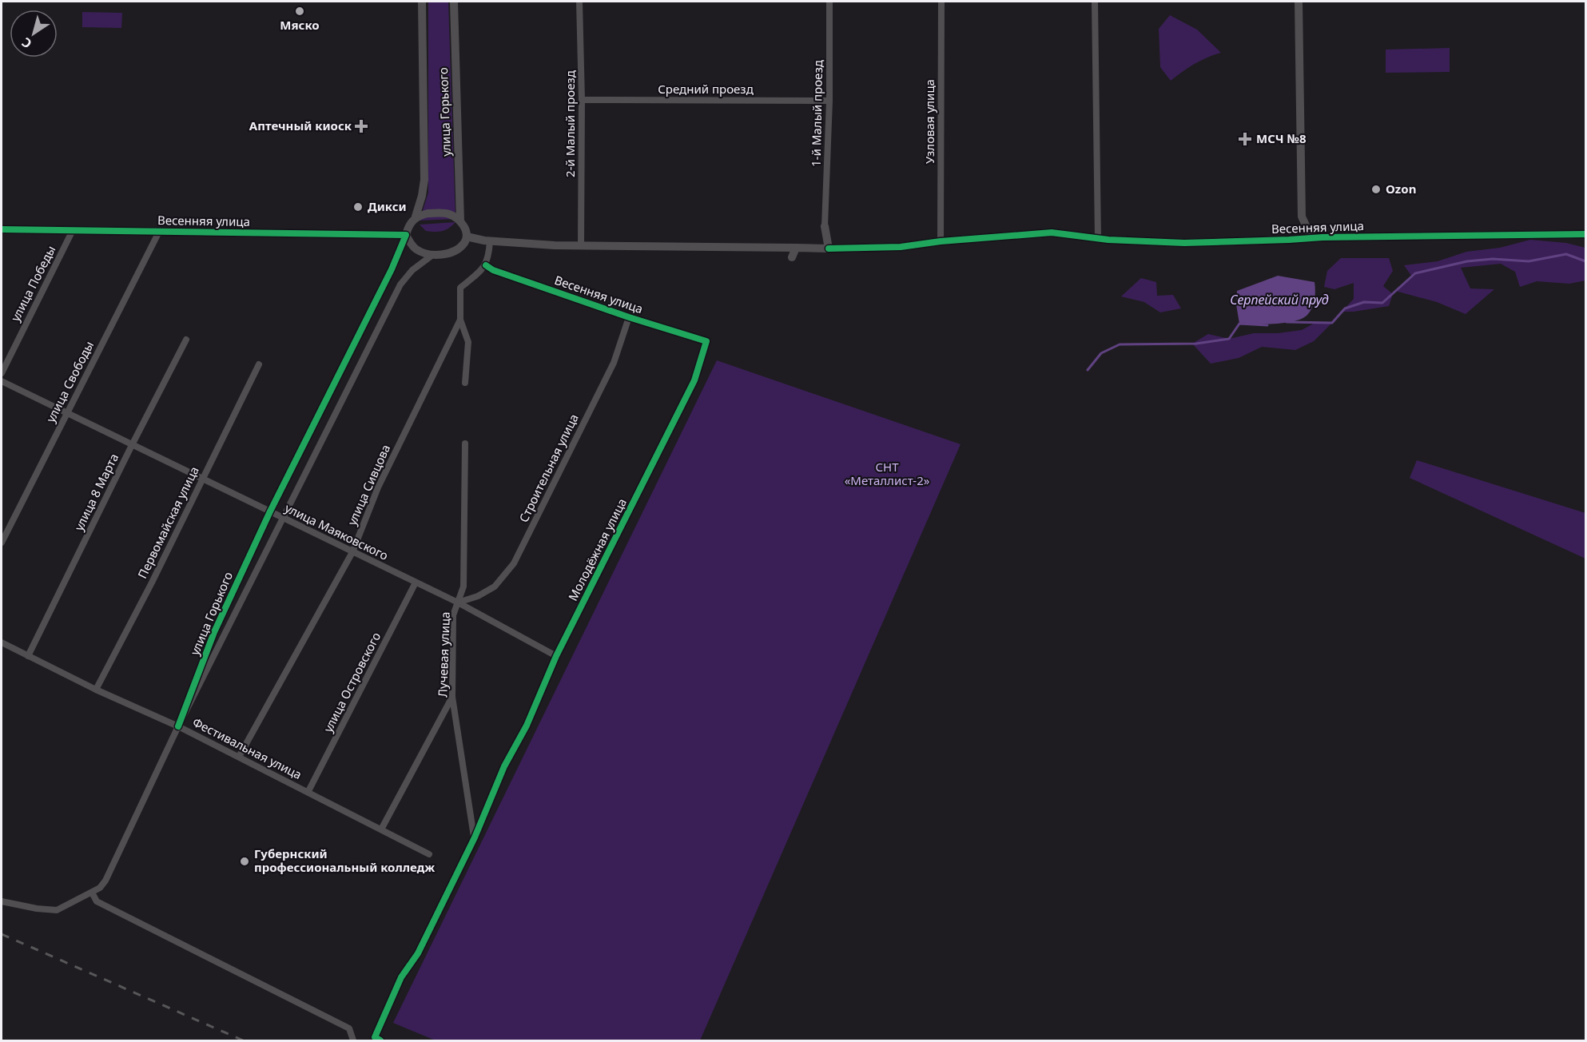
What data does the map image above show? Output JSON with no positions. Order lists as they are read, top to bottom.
{
  "streets": {
    "street": [
      "Средний проезд",
      "улица Горького",
      "1-й Малый проезд",
      "Узловая улица",
      "2-й Малый проезд",
      "Весенняя улица",
      "улица Победы",
      "улица Свободы",
      "Строительная улица",
      "улица Сивцова",
      "улица 8 Марта",
      "Первомайская улица",
      "улица Маяковского",
      "Молодёжная улица",
      "Лучевая улица",
      "улица Островского",
      "Фестивальная улица"
    ]
  },
  "crossings": [
    ["Средний проезд", "1-й Малый проезд"],
    ["Средний проезд", "2-й Малый проезд"],
    ["улица Горького", "Весенняя улица"],
    ["улица Горького", "улица Маяковского"],
    ["улица Горького", "Фестивальная улица"],
    ["Узловая улица", "Весенняя улица"],
    ["2-й Малый проезд", "Весенняя улица"],
    ["Весенняя улица", "улица Победы"],
    ["Весенняя улица", "улица Свободы"],
    ["Весенняя улица", "Строительная улица"],
    ["Весенняя улица", "Молодёжная улица"],
    ["улица Свободы", "улица Маяковского"],
    ["Строительная улица", "улица Маяковского"],
    ["Строительная улица", "Лучевая улица"],
    ["улица Сивцова", "улица Маяковского"],
    ["улица Сивцова", "Фестивальная улица"],
    ["улица 8 Марта", "улица Маяковского"],
    ["улица 8 Марта", "Фестивальная улица"],
    ["Первомайская улица", "улица Маяковского"],
    ["Первомайская улица", "Фестивальная улица"],
    ["улица Маяковского", "Молодёжная улица"],
    ["улица Маяковского", "Лучевая улица"],
    ["улица Маяковского", "улица Островского"],
    ["Молодёжная улица", "Лучевая улица"],
    ["улица Островского", "Фестивальная улица"]
  ],
  "water": ["Серпейский пруд"],
  "parks": ["СНТ «Металлист-2»"],
  "places": {
    "other": [
      "Мяско",
      "Ozon",
      "Дикси",
      "Губернский профессиональный колледж"
    ],
    "health": ["Аптечный киоск", "МСЧ №8"]
  },
  "north": "bottom left"
}
